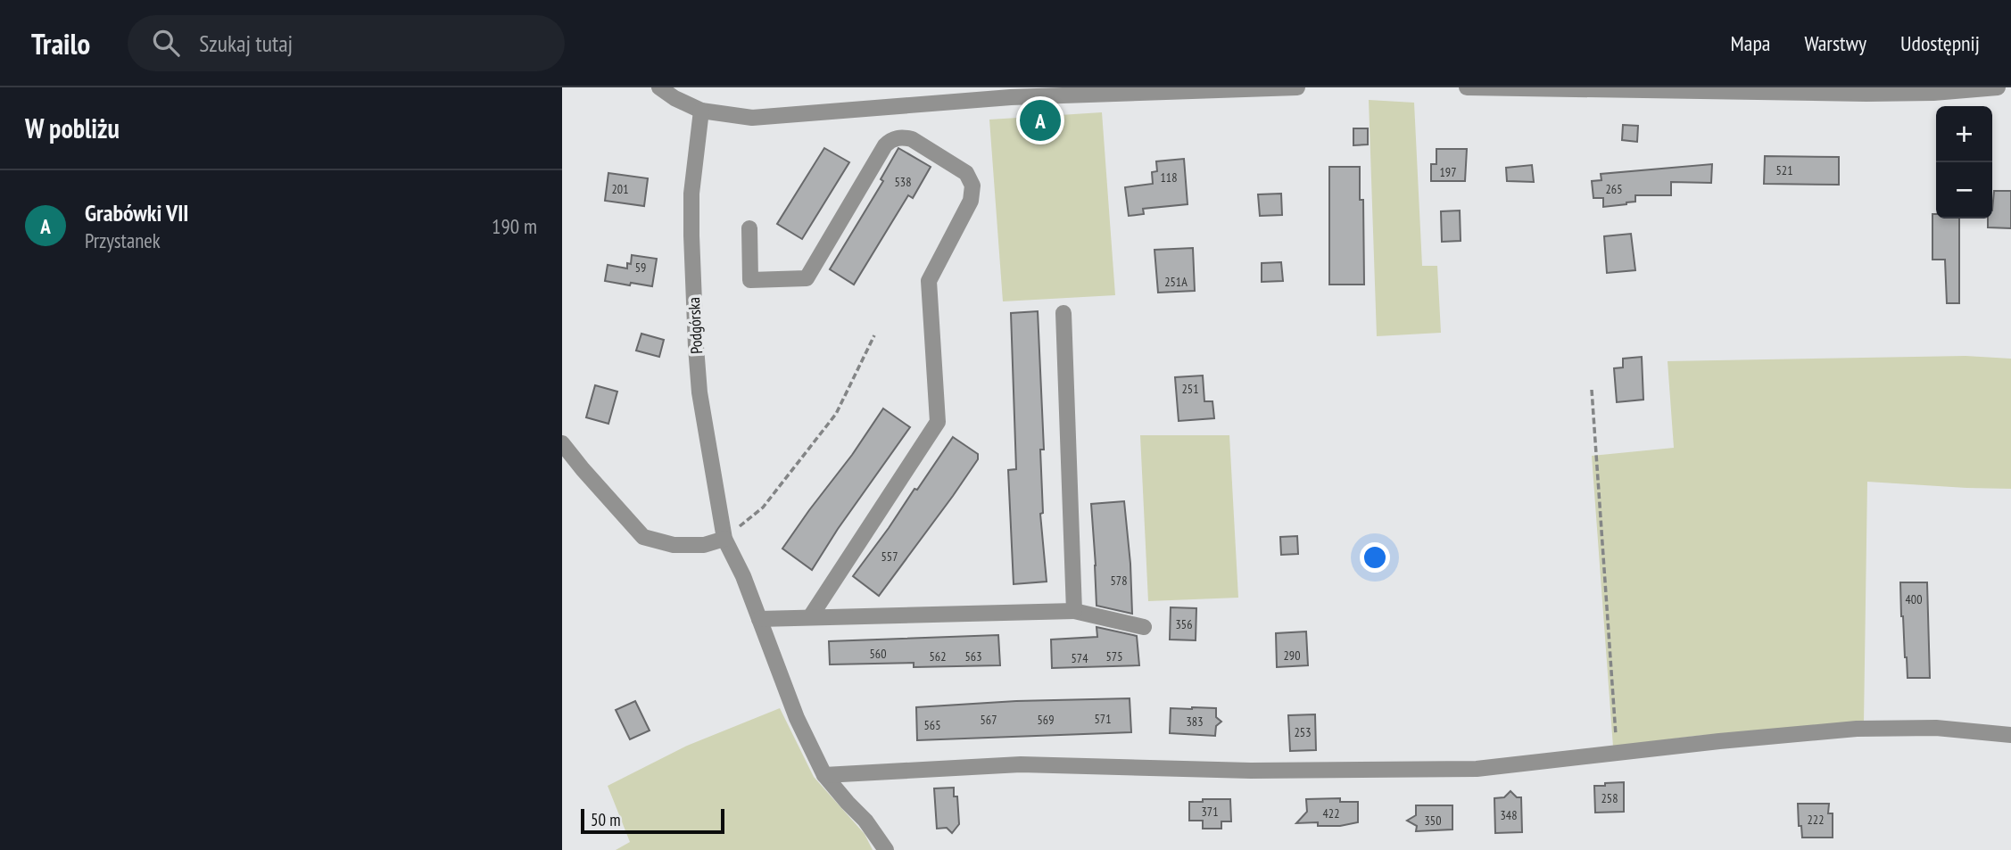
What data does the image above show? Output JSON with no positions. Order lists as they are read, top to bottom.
{
  "streets": {
    "street": ["Podgórska"]
  },
  "house_numbers": [
    "521",
    "197",
    "118",
    "538",
    "201",
    "265",
    "59",
    "251A",
    "251",
    "557",
    "578",
    "400",
    "356",
    "560",
    "290",
    "562",
    "563",
    "575",
    "574",
    "571",
    "567",
    "569",
    "383",
    "565",
    "253",
    "258",
    "371",
    "422",
    "348",
    "222",
    "350"
  ],
  "scale_bar": "50 m",
  "page": {
    "header": "Trailo",
    "search": "Szukaj tutaj",
    "nav": ["Mapa", "Warstwy", "Udostępnij"],
    "heading": "W pobliżu",
    "pins": "A",
    "map_buttons": ["+", "−"],
    "list": [
      {
        "mark": "A",
        "name": "Grabówki VII",
        "note": "Przystanek",
        "value": "190 m"
      }
    ],
    "scale": "50 m"
  }
}
